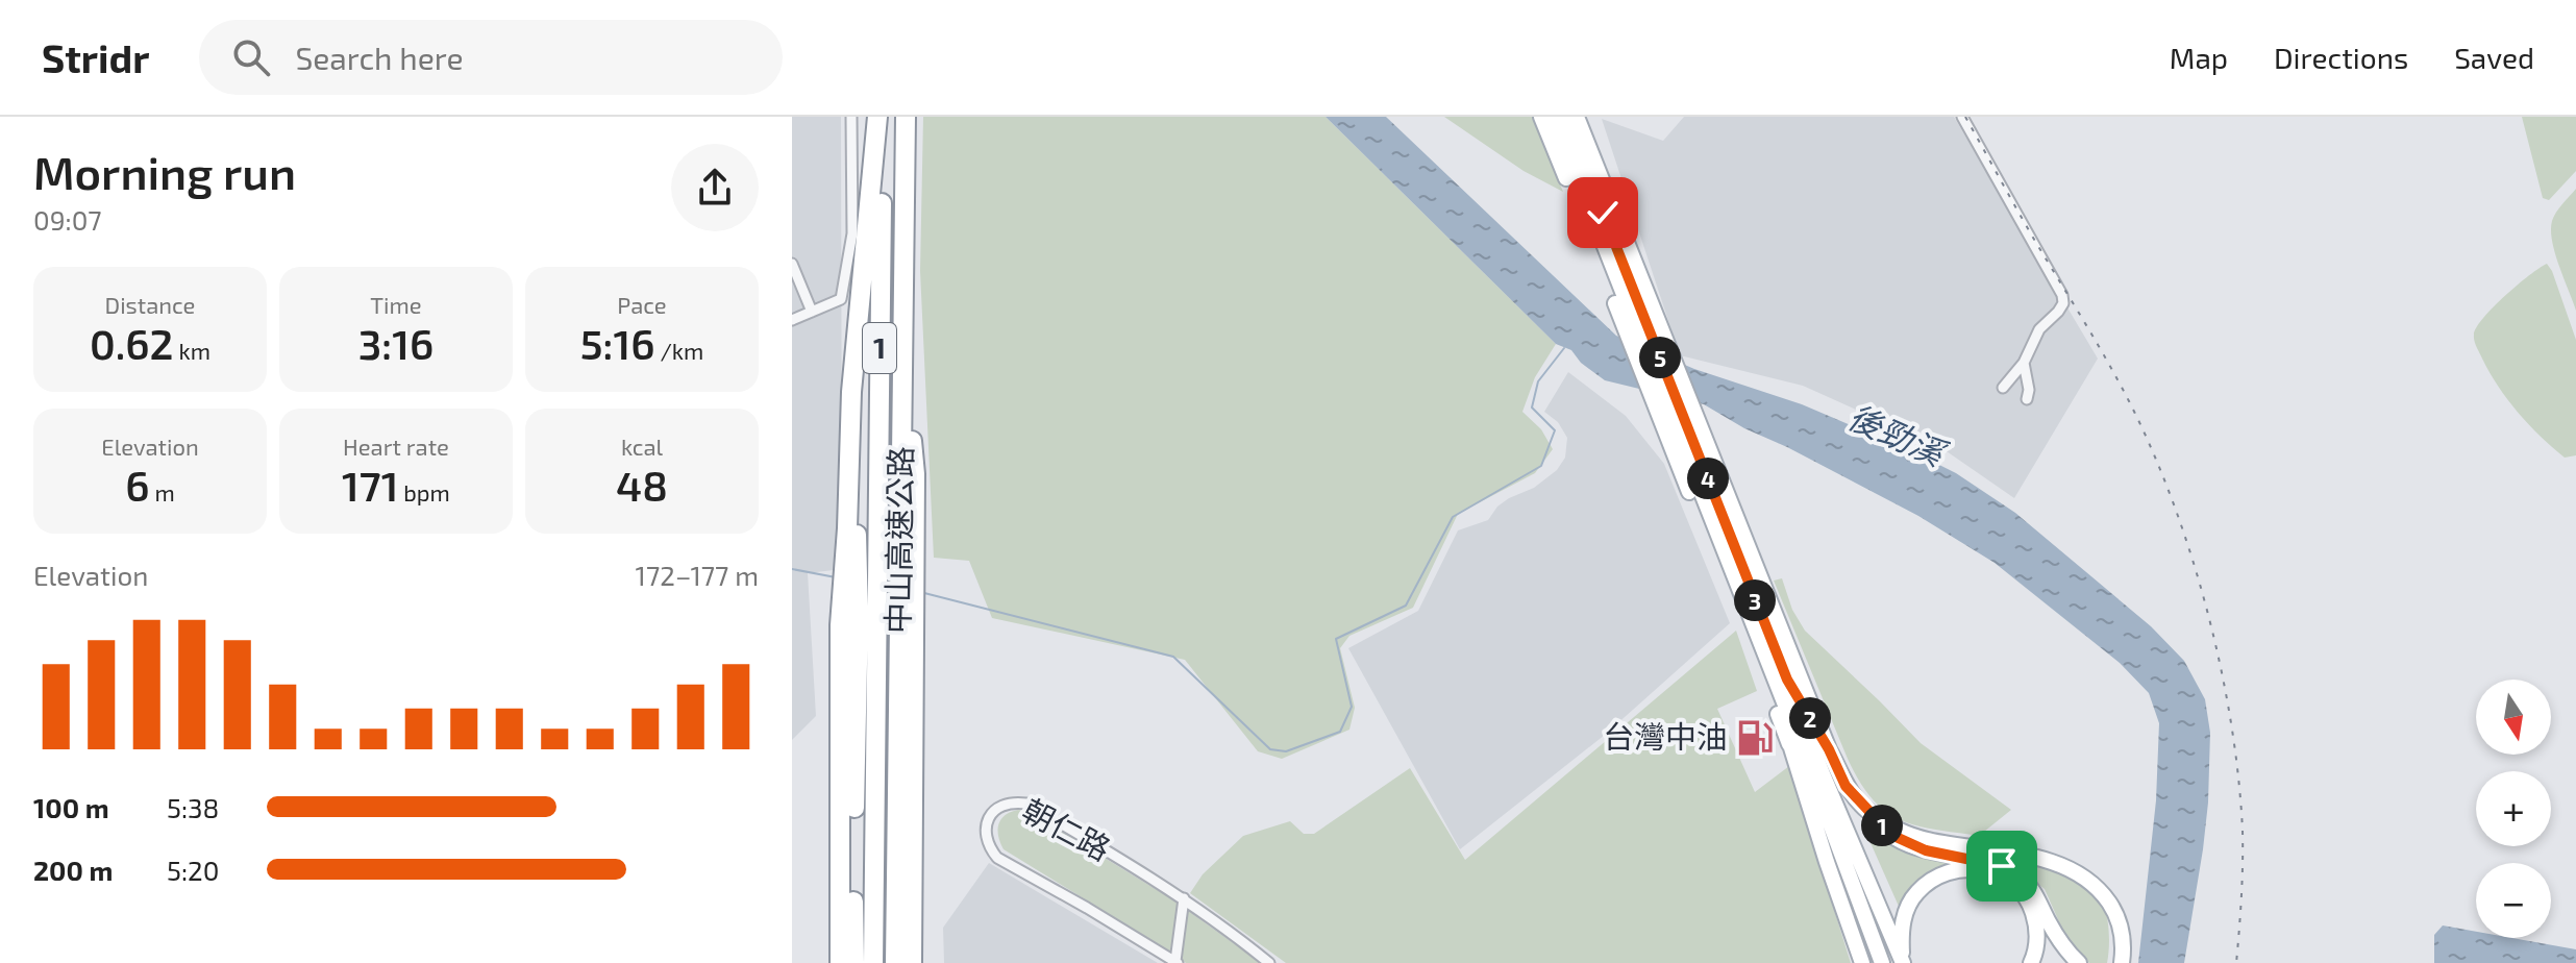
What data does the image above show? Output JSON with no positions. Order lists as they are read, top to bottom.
{
  "streets": {
    "highway": ["1", "中山高速公路"],
    "street": ["朝仁路"]
  },
  "crossings": [
    ["1", "中山高速公路"]
  ],
  "water": ["後勁溪"],
  "places": {
    "fuel station": ["台灣中油"]
  },
  "north": "bottom",
  "page": {
    "header": "Stridr",
    "search": "Search here",
    "nav": ["Map", "Directions", "Saved"],
    "heading": ["Morning run", "09:07"],
    "stats": [
      ["Distance", "0.62 km"],
      ["Time", "3:16"],
      ["Pace", "5:16 /km"],
      ["Elevation", "6 m"],
      ["Heart rate", "171 bpm"],
      ["kcal", "48"]
    ],
    "pins": [
      "5",
      "4",
      "3",
      "2",
      "1"
    ],
    "chart": ["Elevation", "172–177 m"],
    "map_buttons": ["+", "−"],
    "list": [
      {
        "name": "100 m",
        "note": "5:38"
      },
      {
        "name": "200 m",
        "note": "5:20"
      }
    ]
  }
}
